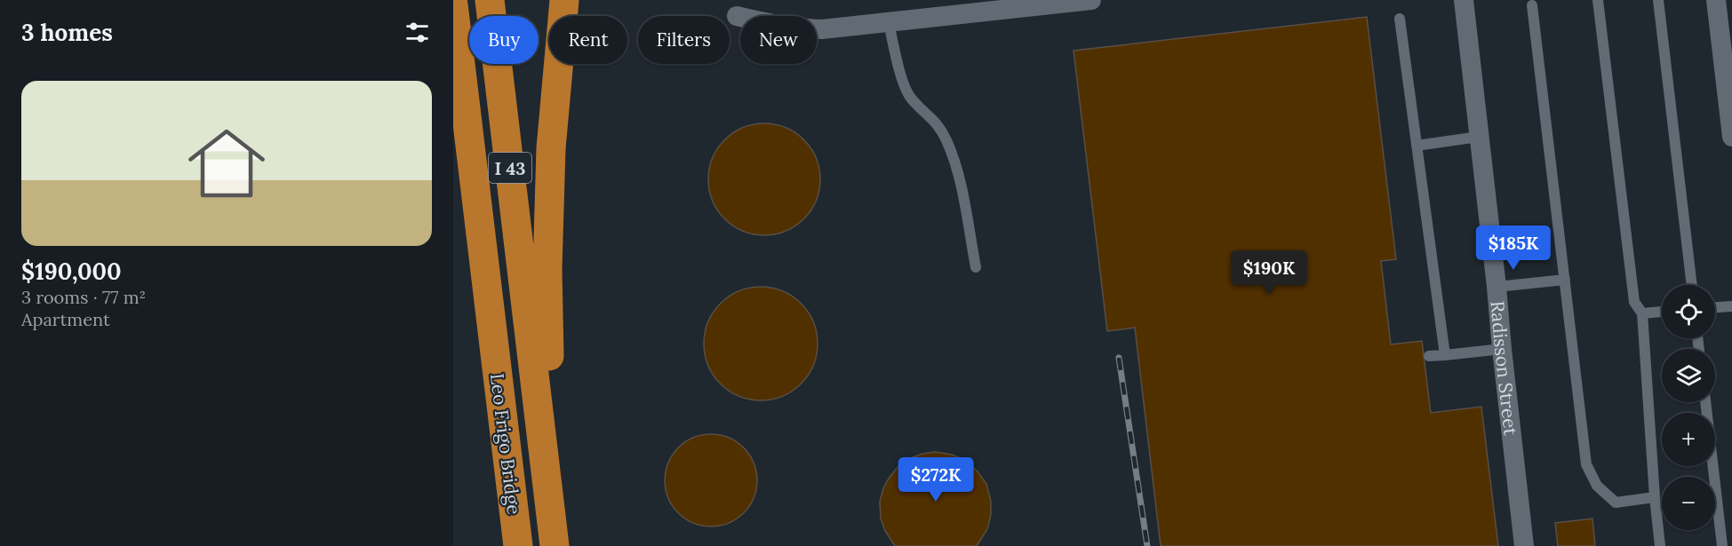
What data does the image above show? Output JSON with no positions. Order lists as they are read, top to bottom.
{
  "streets": {
    "highway": ["I 43", "Leo Frigo Bridge"],
    "street": ["Radisson Street"]
  },
  "page": {
    "heading": "3 homes",
    "chip": [
      "Buy",
      "Rent",
      "Filters",
      "New"
    ],
    "list": [
      {
        "name": "$190,000",
        "note": "3 rooms · 77 m² · Apartment"
      }
    ],
    "price": ["$185K", "$190K", "$272K"],
    "map_buttons": ["+", "−"]
  }
}
